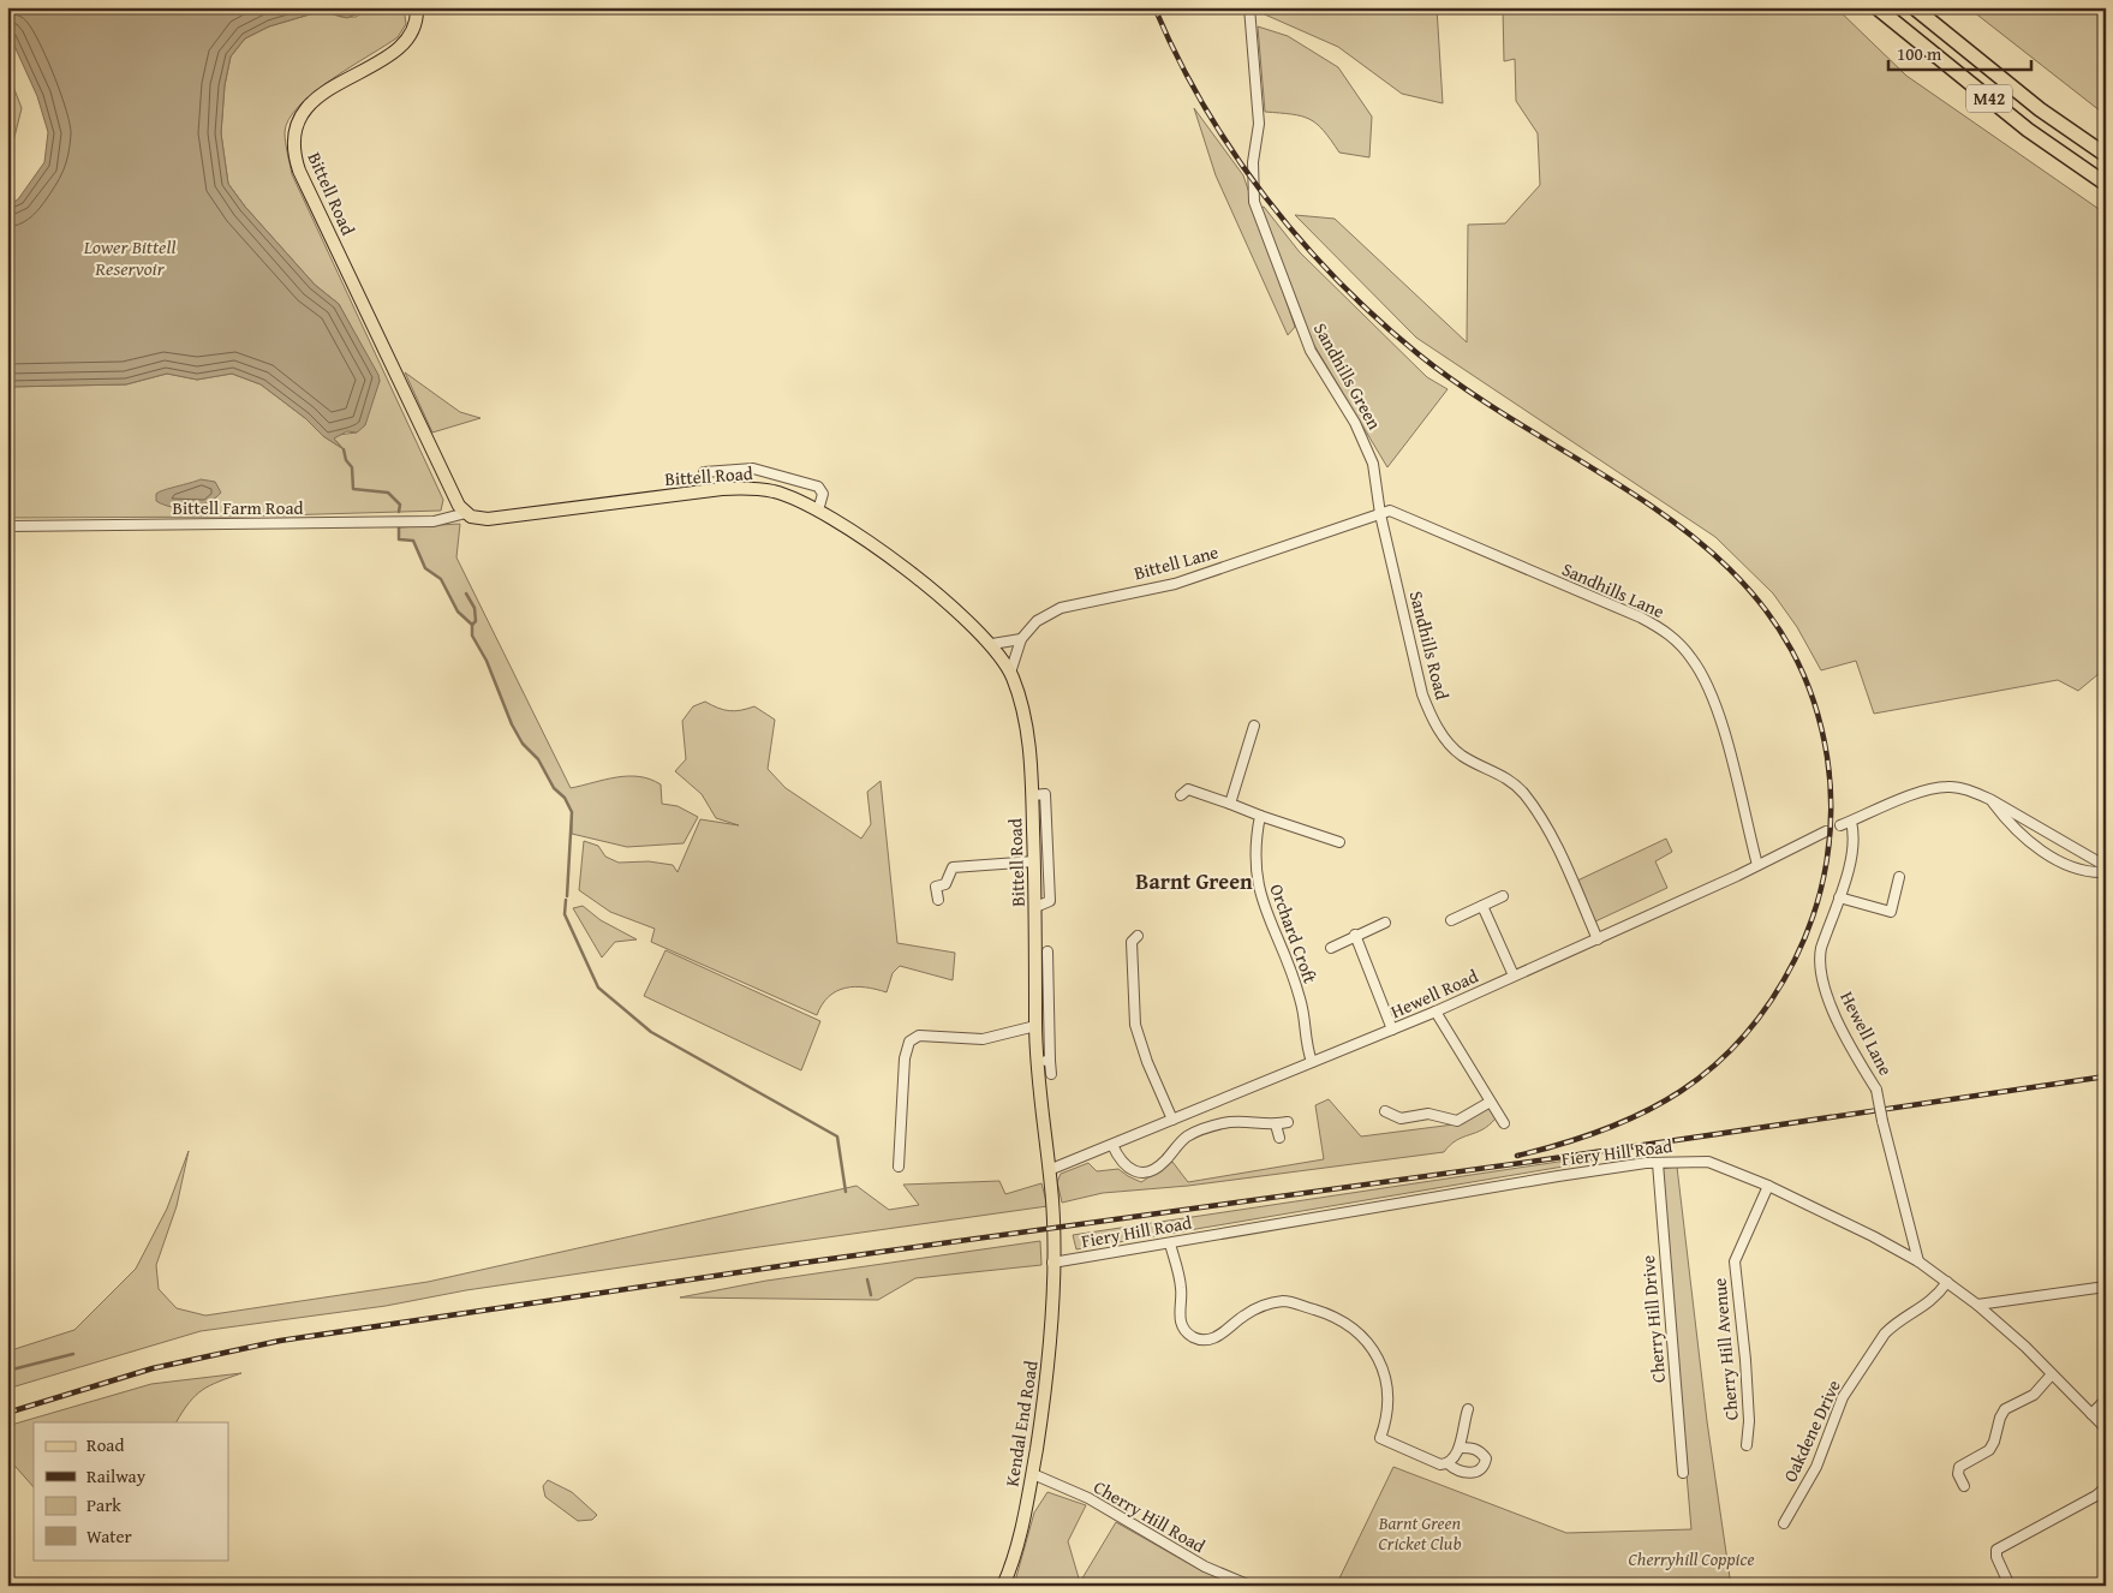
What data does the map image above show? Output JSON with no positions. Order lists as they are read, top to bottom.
{
  "streets": {
    "highway": ["M42"],
    "main road": ["Bittell Road", "Kendal End Road"],
    "street": [
      "Sandhills Green",
      "Bittell Farm Road",
      "Bittell Lane",
      "Sandhills Lane",
      "Sandhills Road",
      "Orchard Croft",
      "Hewell Road",
      "Hewell Lane",
      "Fiery Hill Road",
      "Cherry Hill Drive",
      "Cherry Hill Avenue",
      "Oakdene Drive",
      "Cherry Hill Road"
    ]
  },
  "crossings": [
    ["Bittell Road", "Bittell Farm Road"],
    ["Bittell Road", "Bittell Lane"],
    ["Bittell Road", "Hewell Road"],
    ["Bittell Road", "Fiery Hill Road"],
    ["Bittell Road", "Kendal End Road"],
    ["Sandhills Green", "Bittell Lane"],
    ["Sandhills Green", "Sandhills Lane"],
    ["Sandhills Green", "Sandhills Road"],
    ["Bittell Lane", "Sandhills Lane"],
    ["Bittell Lane", "Sandhills Road"],
    ["Sandhills Lane", "Sandhills Road"],
    ["Sandhills Lane", "Hewell Road"],
    ["Sandhills Road", "Hewell Road"],
    ["Orchard Croft", "Hewell Road"],
    ["Hewell Lane", "Fiery Hill Road"],
    ["Fiery Hill Road", "Cherry Hill Drive"],
    ["Fiery Hill Road", "Cherry Hill Avenue"],
    ["Fiery Hill Road", "Kendal End Road"],
    ["Fiery Hill Road", "Oakdene Drive"],
    ["Kendal End Road", "Cherry Hill Road"]
  ],
  "districts": ["Barnt Green"],
  "water": ["Lower Bittell Reservoir"],
  "parks": ["Barnt Green Cricket Club", "Cherryhill Coppice"],
  "legend": [
    "Road",
    "Railway",
    "Park",
    "Water"
  ],
  "scale_bar": "100 m"
}
